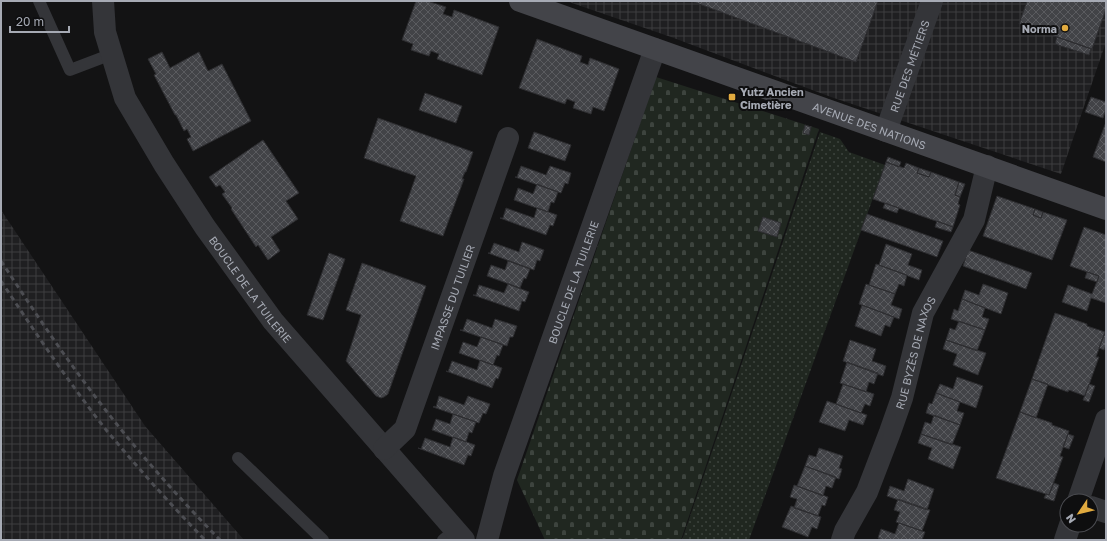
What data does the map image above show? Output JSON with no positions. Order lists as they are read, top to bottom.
{
  "streets": {
    "main road": ["AVENUE DES NATIONS"],
    "street": [
      "RUE DES MÉTIERS",
      "BOUCLE DE LA TUILERIE",
      "IMPASSE DU TUILIER",
      "RUE BYZÈS DE NAXOS"
    ]
  },
  "crossings": [
    ["RUE DES MÉTIERS", "AVENUE DES NATIONS"],
    ["AVENUE DES NATIONS", "BOUCLE DE LA TUILERIE"],
    ["AVENUE DES NATIONS", "RUE BYZÈS DE NAXOS"],
    ["BOUCLE DE LA TUILERIE", "IMPASSE DU TUILIER"]
  ],
  "places": {
    "other": ["Norma"],
    "transit": ["Yutz Ancien Cimetière"]
  },
  "scale_bar": "20 m",
  "north": "bottom left"
}
